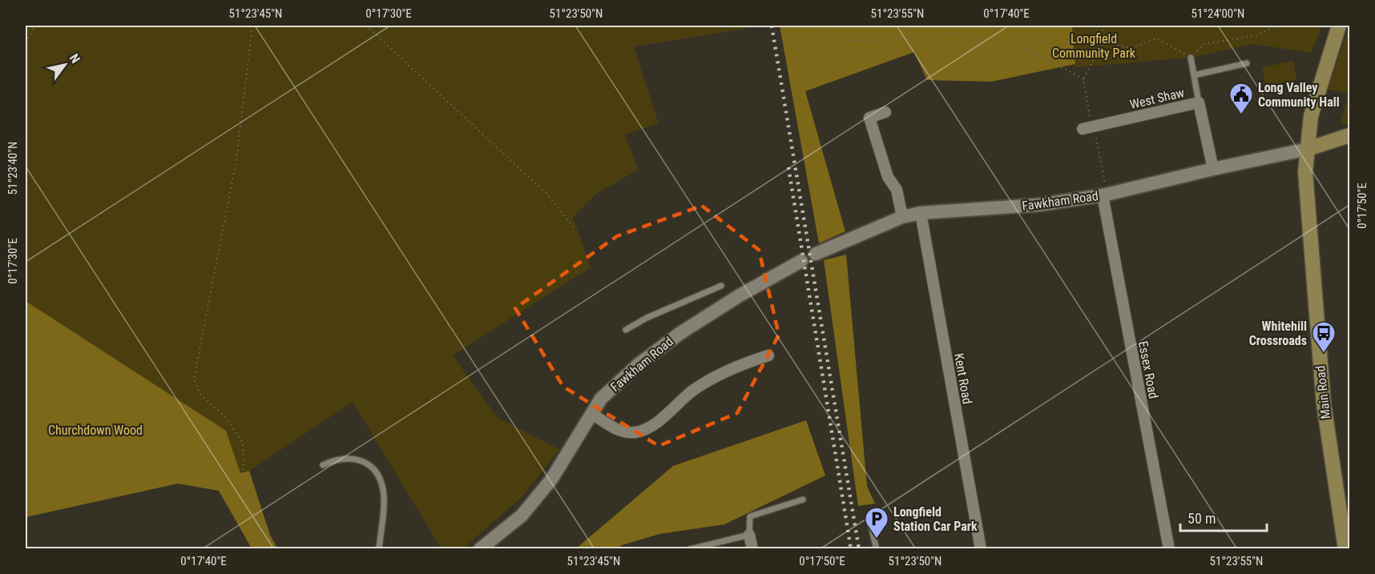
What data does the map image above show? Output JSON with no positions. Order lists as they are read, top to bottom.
{
  "streets": {
    "main road": ["Main Road"],
    "street": [
      "West Shaw",
      "Fawkham Road",
      "Essex Road",
      "Kent Road"
    ]
  },
  "crossings": [
    ["West Shaw", "Fawkham Road"],
    ["Fawkham Road", "Essex Road"],
    ["Fawkham Road", "Kent Road"],
    ["Fawkham Road", "Main Road"]
  ],
  "parks": ["Longfield Community Park", "Churchdown Wood"],
  "places": {
    "public building": ["Long Valley Community Hall"],
    "bus stop": ["Whitehill Crossroads"],
    "parking": ["Longfield Station Car Park"]
  },
  "scale_bar": "50 m",
  "north": "top right",
  "coordinates": [
    "51°23'45\"N",
    "0°17'30\"E",
    "51°23'50\"N",
    "51°23'55\"N",
    "0°17'40\"E",
    "51°24'00\"N",
    "51°23'40\"N",
    "0°17'50\"E"
  ]
}
